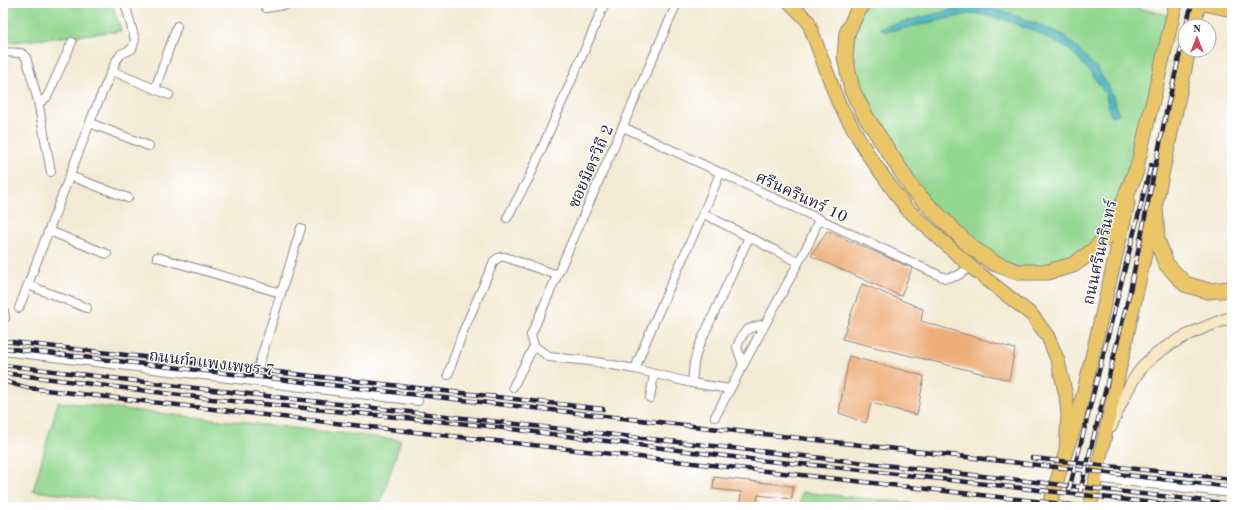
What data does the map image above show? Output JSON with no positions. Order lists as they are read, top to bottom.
{
  "streets": {
    "main road": ["ถนนศรีนครินทร์"],
    "street": ["ซอยมิตรวิถี 2", "ศรีนครินทร์ 10", "ถนนกำแพงเพชร 7"]
  },
  "crossings": [
    ["ซอยมิตรวิถี 2", "ศรีนครินทร์ 10"]
  ],
  "north": "top"
}
